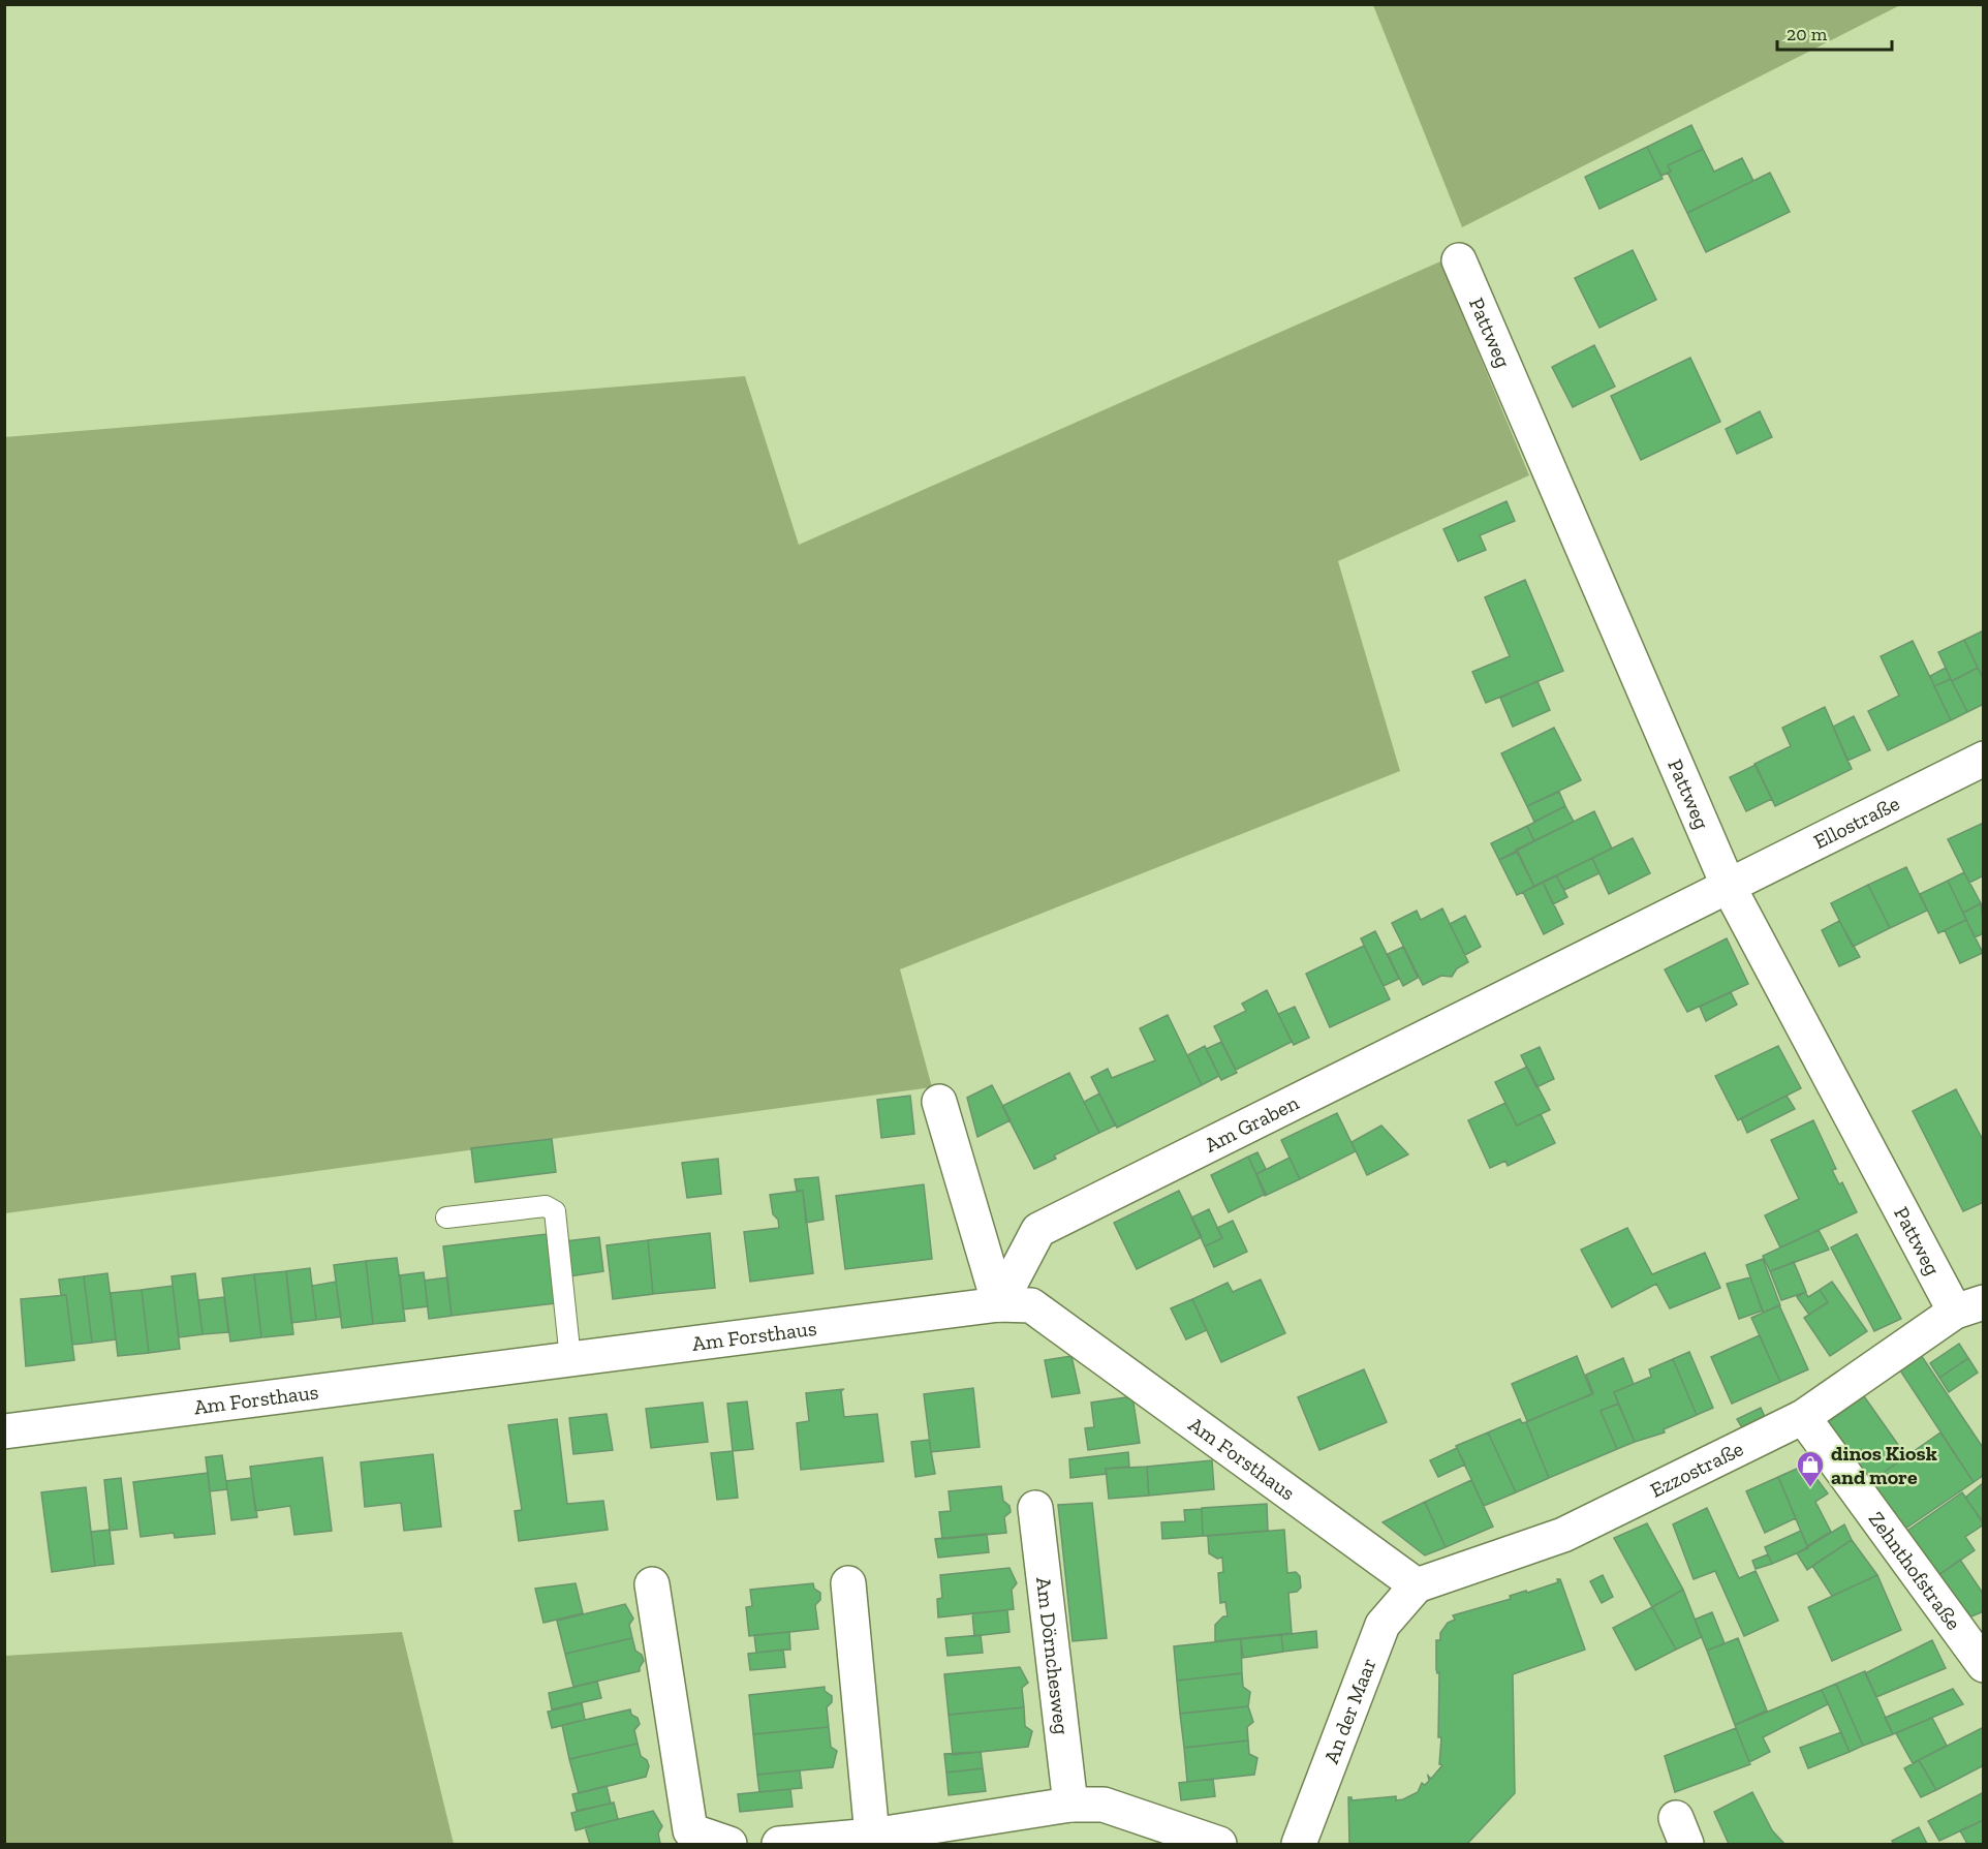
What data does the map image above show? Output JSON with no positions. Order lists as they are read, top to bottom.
{
  "streets": {
    "street": [
      "Pattweg",
      "Ellostraße",
      "Am Graben",
      "Am Forsthaus",
      "Ezzostraße",
      "Zehnthofstraße",
      "Am Dörnchesweg",
      "An der Maar"
    ]
  },
  "crossings": [
    ["Pattweg", "Ellostraße"],
    ["Pattweg", "Am Graben"],
    ["Pattweg", "Ezzostraße"],
    ["Ellostraße", "Am Graben"],
    ["Am Graben", "Am Forsthaus"],
    ["Am Forsthaus", "Ezzostraße"],
    ["Am Forsthaus", "An der Maar"],
    ["Ezzostraße", "Zehnthofstraße"],
    ["Ezzostraße", "An der Maar"]
  ],
  "places": {
    "shop": ["dinos Kiosk and more"]
  },
  "scale_bar": "20 m"
}
